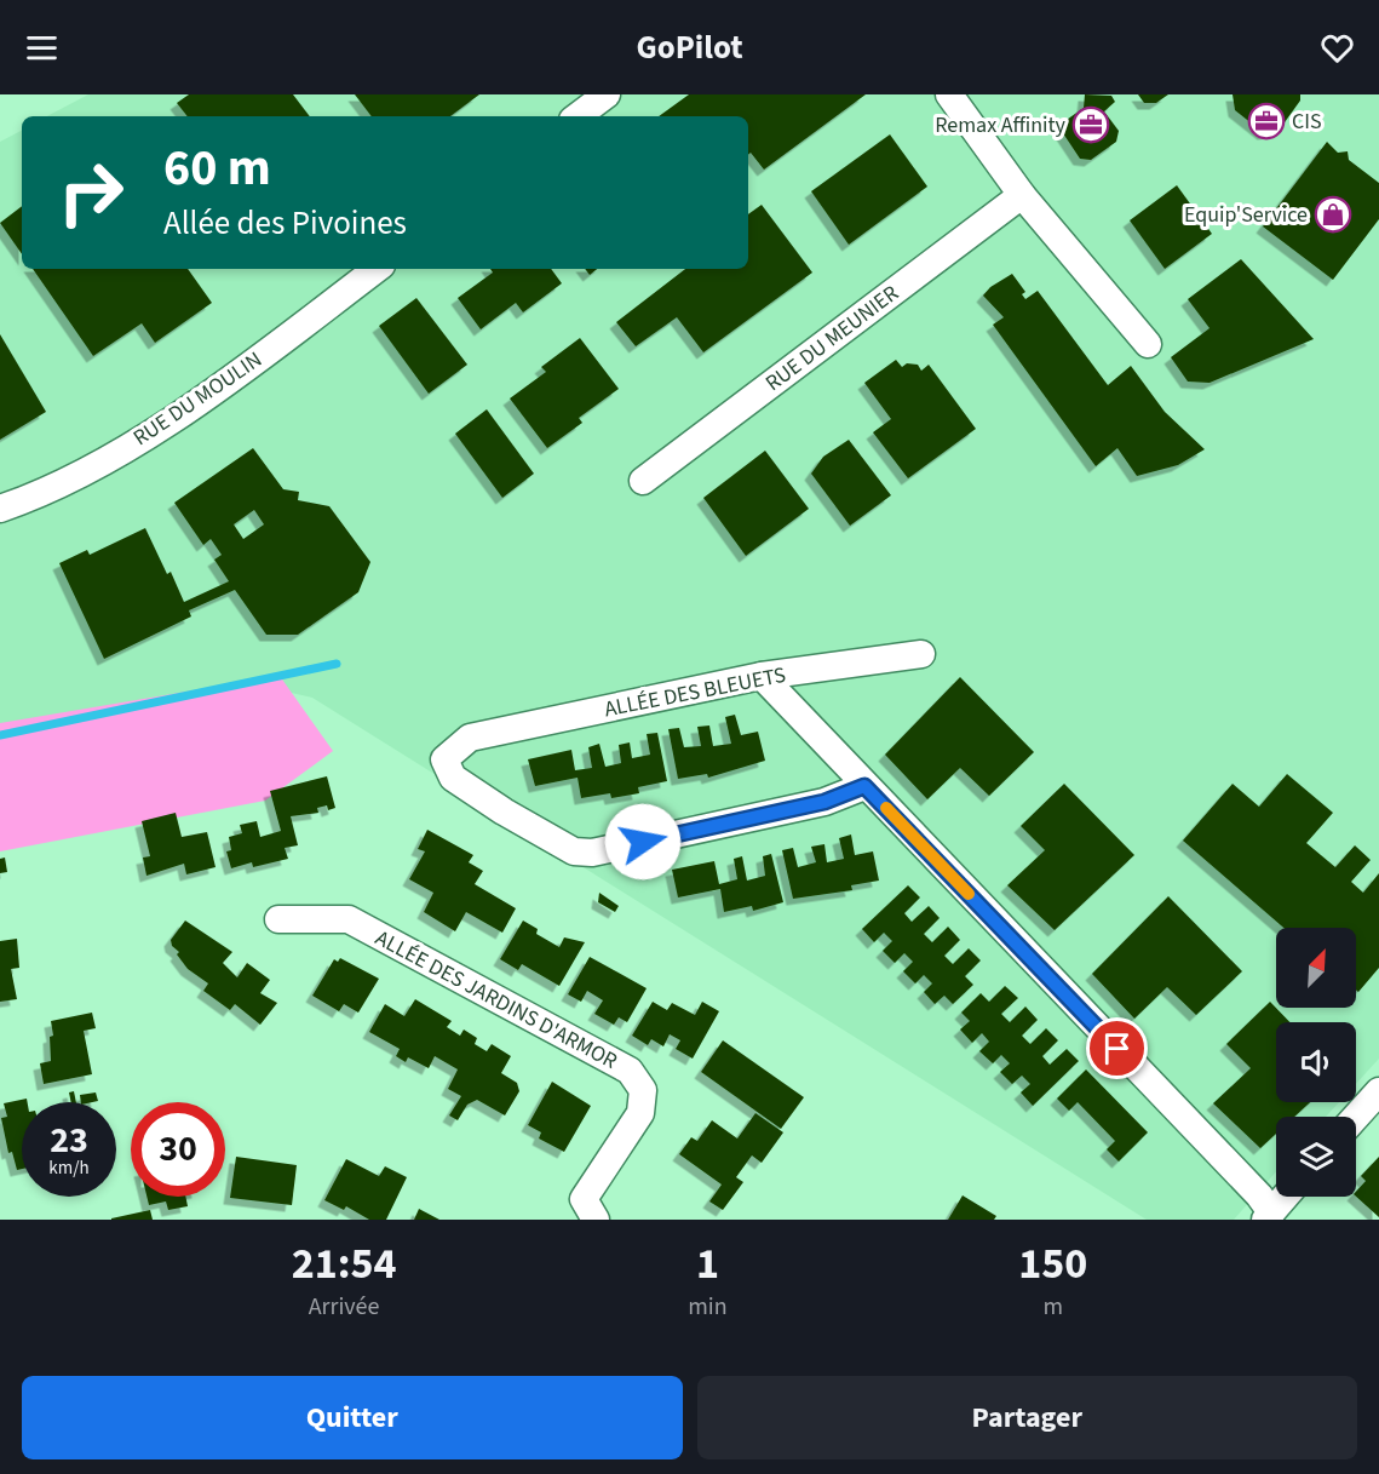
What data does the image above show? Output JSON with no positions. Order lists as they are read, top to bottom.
{
  "streets": {
    "street": [
      "RUE DU MEUNIER",
      "RUE DU MOULIN",
      "ALLÉE DES BLEUETS",
      "ALLÉE DES JARDINS D'ARMOR"
    ]
  },
  "places": {
    "office": ["CIS", "Remax Affinity"],
    "shop": ["Equip'Service"]
  },
  "north": "top right",
  "page": {
    "header": "GoPilot",
    "turn": ["60 m", "Allée des Pivoines"],
    "speed": "23 km/h",
    "limit": "30",
    "eta": [
      "21:54",
      "Arrivée",
      "1",
      "min",
      "150",
      "m"
    ],
    "buttons": ["Quitter", "Partager"]
  }
}
